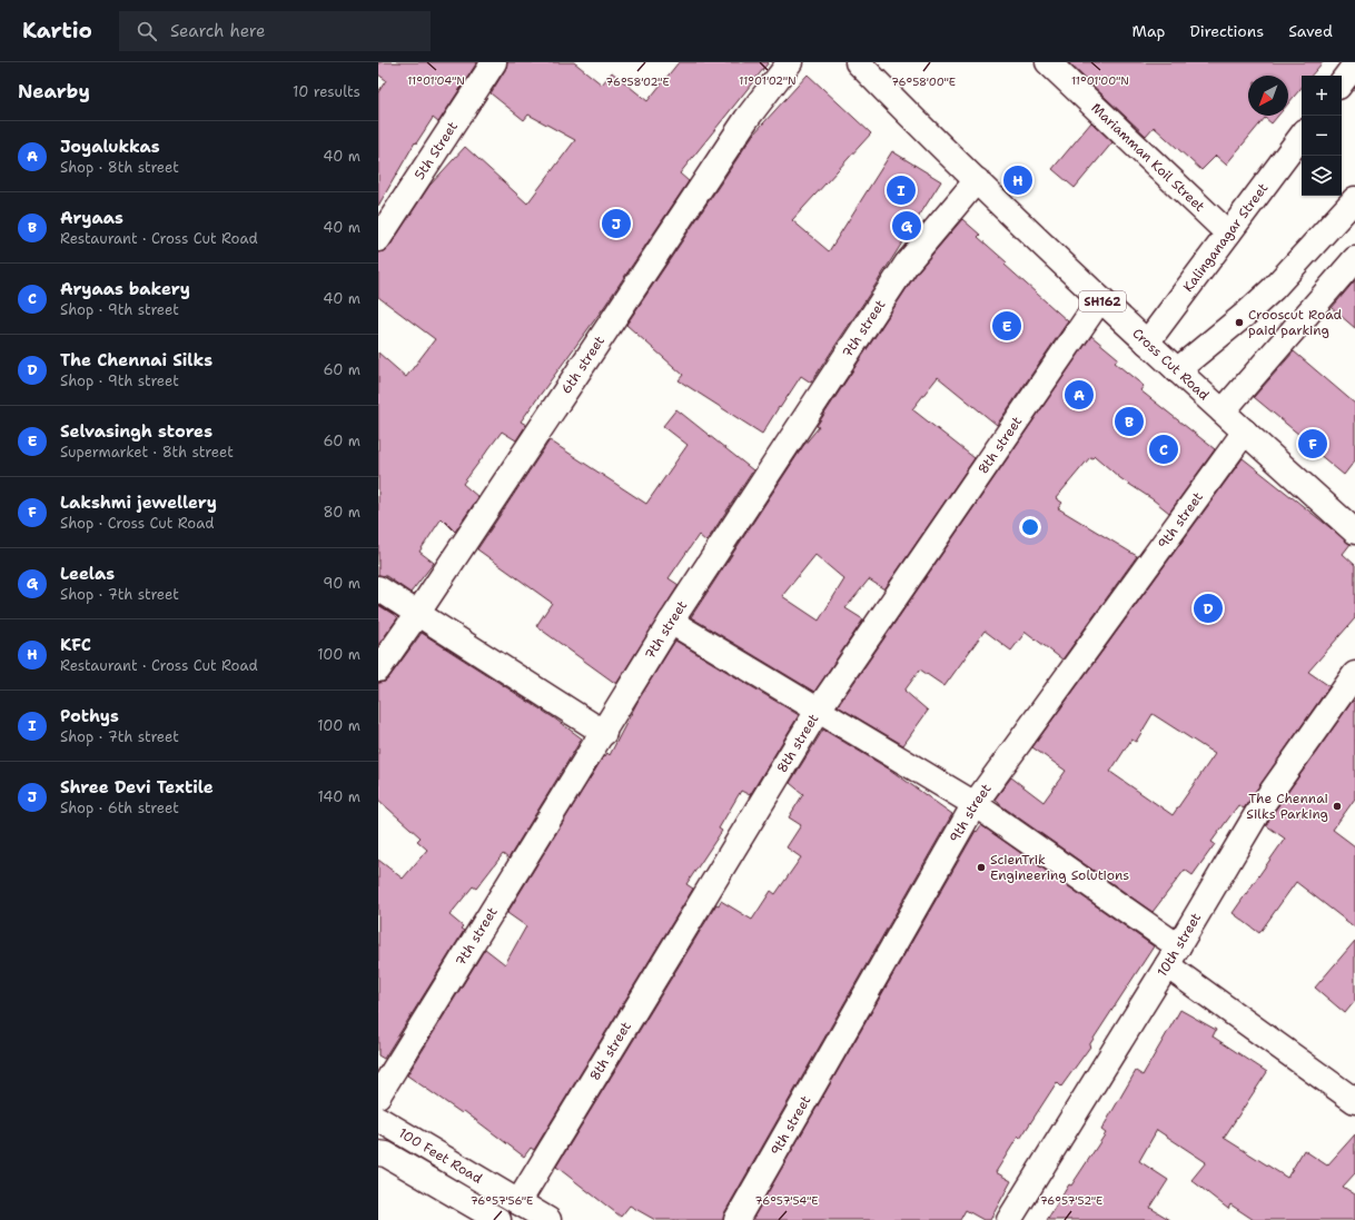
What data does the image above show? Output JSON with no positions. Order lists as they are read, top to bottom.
{
  "streets": {
    "street": [
      "5th Street",
      "Mariamman Koil Street",
      "Kalinganagar Street",
      "SH162",
      "7th street",
      "6th street",
      "Cross Cut Road",
      "8th street",
      "9th street",
      "10th street",
      "100 Feet Road"
    ]
  },
  "crossings": [
    ["Mariamman Koil Street", "Kalinganagar Street"],
    ["Kalinganagar Street", "Cross Cut Road"],
    ["7th street", "Cross Cut Road"],
    ["Cross Cut Road", "8th street"],
    ["Cross Cut Road", "9th street"],
    ["8th street", "100 Feet Road"]
  ],
  "places": ["Crooscut Road paid parking", "The Chennai Silks Parking", "ScienTrik Engineering Solutions"],
  "north": "bottom left",
  "page": {
    "header": "Kartio",
    "search": "Search here",
    "nav": ["Map", "Directions", "Saved"],
    "heading": ["Nearby", "10 results"],
    "map_buttons": ["+", "−"],
    "list": [
      {
        "mark": "A",
        "name": "Joyalukkas",
        "note": "Shop · 8th street",
        "value": "40 m"
      },
      {
        "mark": "B",
        "name": "Aryaas",
        "note": "Restaurant · Cross Cut Road",
        "value": "40 m"
      },
      {
        "mark": "C",
        "name": "Aryaas bakery",
        "note": "Shop · 9th street",
        "value": "40 m"
      },
      {
        "mark": "D",
        "name": "The Chennai Silks",
        "note": "Shop · 9th street",
        "value": "60 m"
      },
      {
        "mark": "E",
        "name": "Selvasingh stores",
        "note": "Supermarket · 8th street",
        "value": "60 m"
      },
      {
        "mark": "F",
        "name": "Lakshmi jewellery",
        "note": "Shop · Cross Cut Road",
        "value": "80 m"
      },
      {
        "mark": "G",
        "name": "Leelas",
        "note": "Shop · 7th street",
        "value": "90 m"
      },
      {
        "mark": "H",
        "name": "KFC",
        "note": "Restaurant · Cross Cut Road",
        "value": "100 m"
      },
      {
        "mark": "I",
        "name": "Pothys",
        "note": "Shop · 7th street",
        "value": "100 m"
      },
      {
        "mark": "J",
        "name": "Shree Devi Textile",
        "note": "Shop · 6th street",
        "value": "140 m"
      }
    ],
    "pins": [
      "H",
      "I",
      "J",
      "G",
      "E",
      "A",
      "B",
      "F",
      "C",
      "D"
    ]
  },
  "coordinates": [
    "11°01'00\"N",
    "11°01'04\"N",
    "11°01'02\"N",
    "76°58'02\"E",
    "76°58'00\"E",
    "76°57'56\"E",
    "76°57'54\"E",
    "76°57'52\"E"
  ]
}
